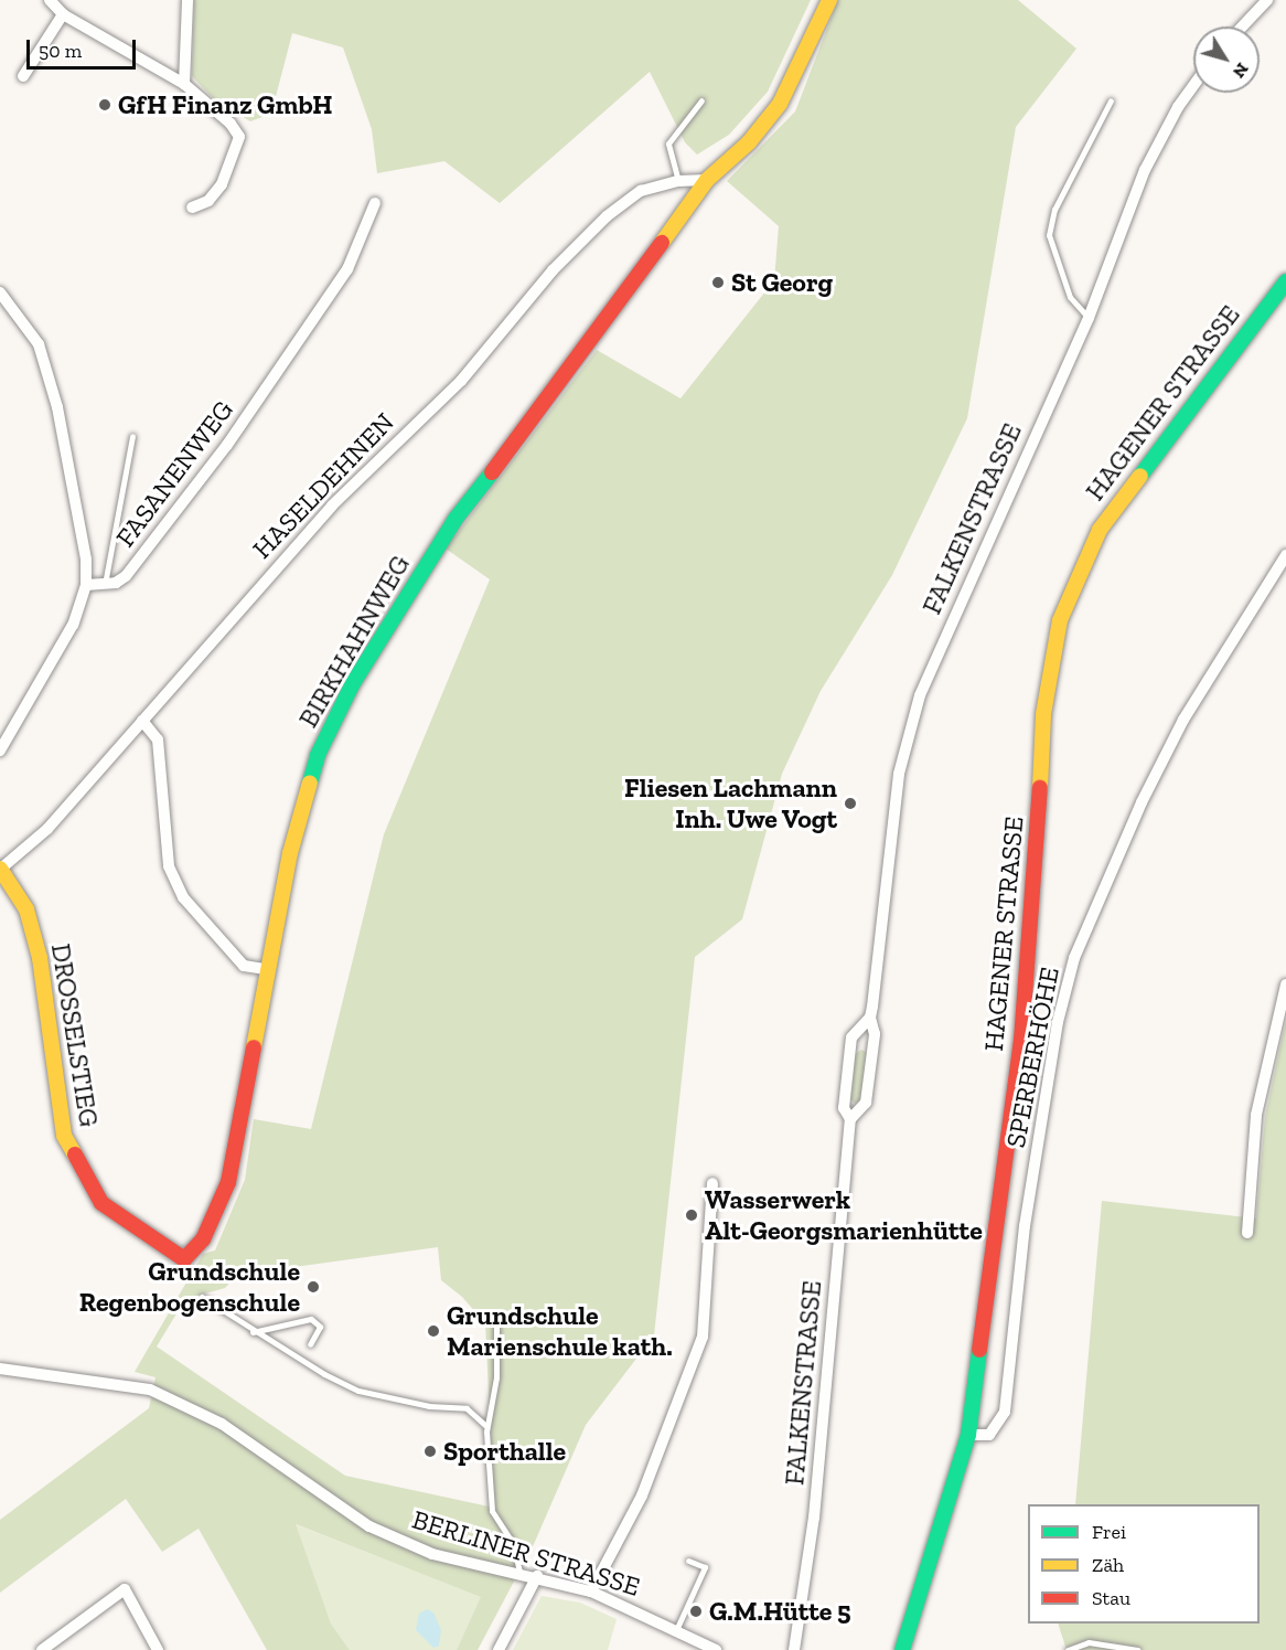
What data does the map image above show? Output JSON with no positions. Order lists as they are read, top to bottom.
{
  "streets": {
    "street": [
      "HAGENER STRASSE",
      "FASANENWEG",
      "HASELDEHNEN",
      "FALKENSTRASSE",
      "BIRKHAHNWEG",
      "DROSSELSTIEG",
      "SPERBERHÖHE",
      "BERLINER STRASSE"
    ]
  },
  "crossings": [
    ["HAGENER STRASSE", "SPERBERHÖHE"],
    ["HASELDEHNEN", "BIRKHAHNWEG"],
    ["HASELDEHNEN", "DROSSELSTIEG"],
    ["BIRKHAHNWEG", "DROSSELSTIEG"]
  ],
  "places": [
    "GfH Finanz GmbH",
    "St Georg",
    "Fliesen Lachmann Inh. Uwe Vogt",
    "Wasserwerk Alt-Georgsmarienhütte",
    "Grundschule Regenbogenschule",
    "Grundschule Marienschule kath.",
    "Sporthalle",
    "G.M.Hütte 5"
  ],
  "legend": ["Frei", "Zäh", "Stau"],
  "scale_bar": "50 m",
  "north": "bottom right"
}
